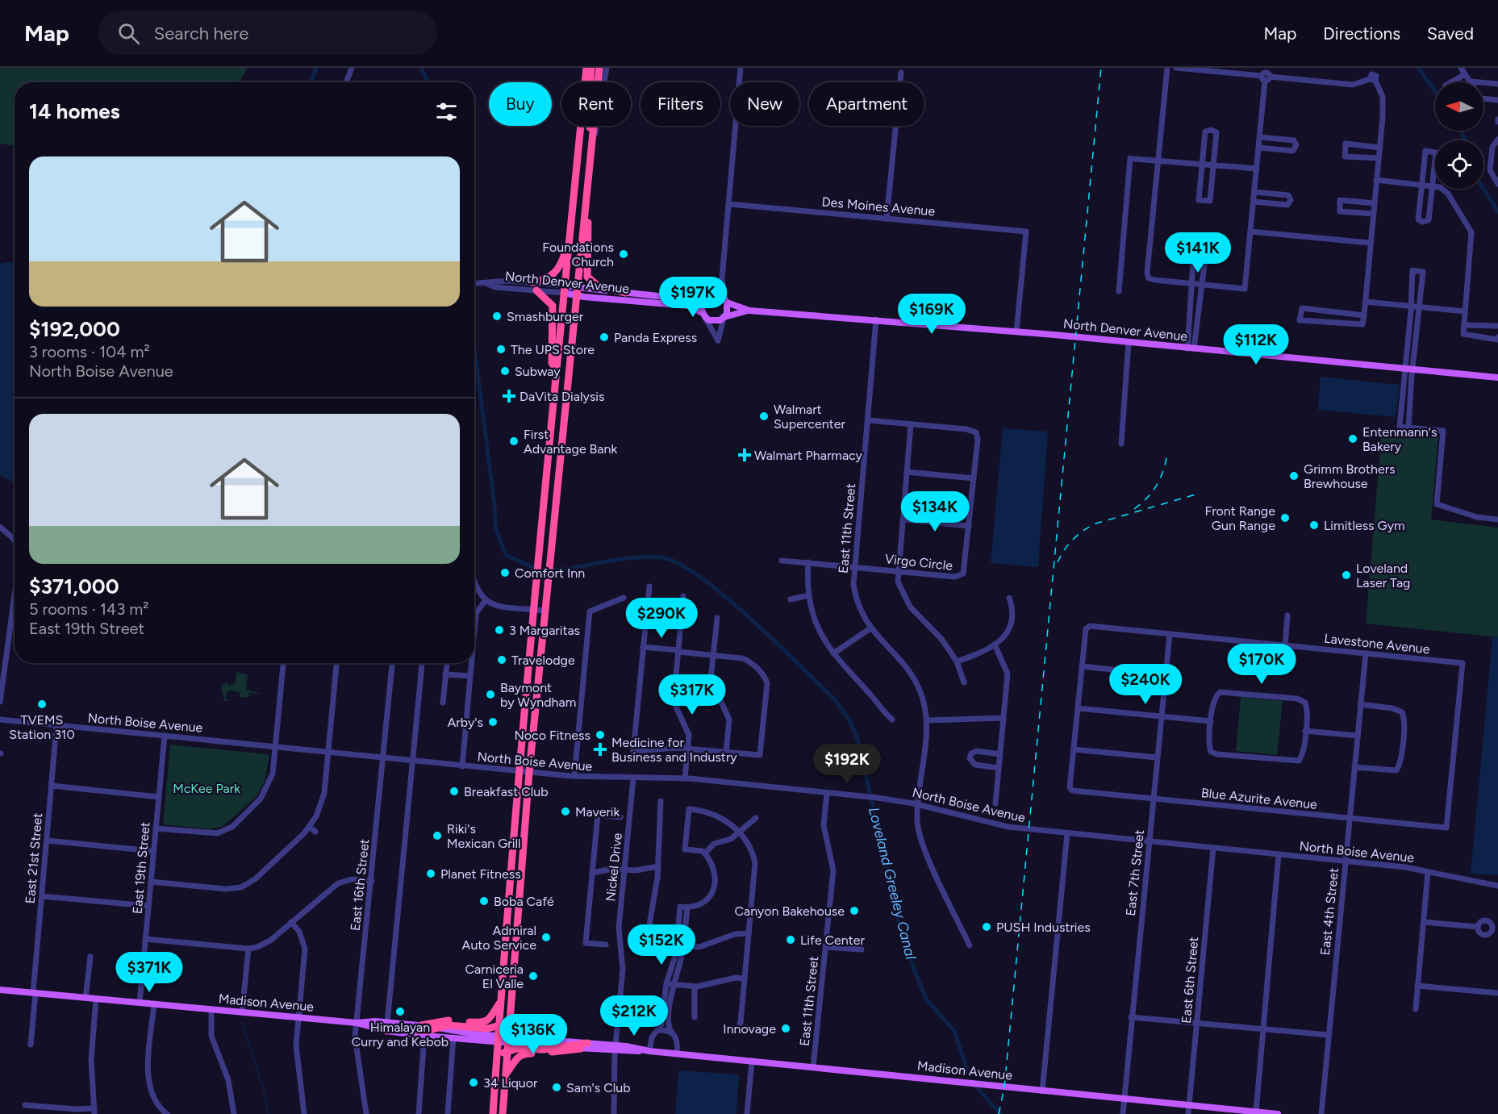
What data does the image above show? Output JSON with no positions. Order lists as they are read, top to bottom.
{
  "streets": {
    "main road": ["North Denver Avenue", "Madison Avenue"],
    "street": [
      "Des Moines Avenue",
      "East 11th Street",
      "Virgo Circle",
      "Lavestone Avenue",
      "North Boise Avenue",
      "Blue Azurite Avenue",
      "East 21st Street",
      "Nickel Drive",
      "East 19th Street",
      "East 7th Street",
      "East 16th Street",
      "East 4th Street",
      "East 6th Street"
    ]
  },
  "crossings": [
    ["Des Moines Avenue", "North Denver Avenue"],
    ["North Denver Avenue", "East 11th Street"],
    ["East 11th Street", "Virgo Circle"],
    ["East 11th Street", "North Boise Avenue"],
    ["East 11th Street", "Madison Avenue"],
    ["Lavestone Avenue", "Blue Azurite Avenue"],
    ["Lavestone Avenue", "East 7th Street"],
    ["Lavestone Avenue", "East 4th Street"],
    ["North Boise Avenue", "East 21st Street"],
    ["North Boise Avenue", "Nickel Drive"],
    ["North Boise Avenue", "East 19th Street"],
    ["North Boise Avenue", "East 7th Street"],
    ["North Boise Avenue", "East 16th Street"],
    ["North Boise Avenue", "East 4th Street"],
    ["North Boise Avenue", "East 6th Street"],
    ["Blue Azurite Avenue", "East 7th Street"],
    ["Blue Azurite Avenue", "East 4th Street"],
    ["East 21st Street", "Madison Avenue"],
    ["Nickel Drive", "Madison Avenue"],
    ["East 19th Street", "Madison Avenue"],
    ["East 7th Street", "Madison Avenue"],
    ["East 16th Street", "Madison Avenue"],
    ["East 6th Street", "Madison Avenue"]
  ],
  "water": ["Loveland Greeley Canal"],
  "parks": ["McKee Park"],
  "places": {
    "other": [
      "Foundations Church",
      "Smashburger",
      "Panda Express",
      "The UPS Store",
      "Subway",
      "Walmart Supercenter",
      "Entenmann's Bakery",
      "First Advantage Bank",
      "Grimm Brothers Brewhouse",
      "Front Range Gun Range",
      "Limitless Gym",
      "Comfort Inn",
      "Loveland Laser Tag",
      "3 Margaritas",
      "Travelodge",
      "Baymont by Wyndham",
      "TVEMS Station 310",
      "Arby's",
      "Noco Fitness",
      "Breakfast Club",
      "Maverik",
      "Riki's Mexican Grill",
      "Planet Fitness",
      "Boba Café",
      "Canyon Bakehouse",
      "PUSH Industries",
      "Admiral Auto Service",
      "Life Center",
      "Carniceria El Valle",
      "Himalayan Curry and Kebob",
      "Innovage",
      "34 Liquor",
      "Sam's Club"
    ],
    "health": ["DaVita Dialysis", "Walmart Pharmacy", "Medicine for Business and Industry"]
  },
  "north": "left",
  "page": {
    "header": "Map",
    "search": "Search here",
    "nav": ["Map", "Directions", "Saved"],
    "chip": [
      "Buy",
      "Rent",
      "Filters",
      "New",
      "Apartment"
    ],
    "heading": "14 homes",
    "list": [
      {
        "name": "$192,000",
        "note": "3 rooms · 104 m² · North Boise Avenue"
      },
      {
        "name": "$371,000",
        "note": "5 rooms · 143 m² · East 19th Street"
      }
    ],
    "price": [
      "$141K",
      "$197K",
      "$169K",
      "$112K",
      "$134K",
      "$290K",
      "$170K",
      "$240K",
      "$317K",
      "$192K",
      "$152K",
      "$371K",
      "$212K",
      "$136K"
    ]
  }
}
